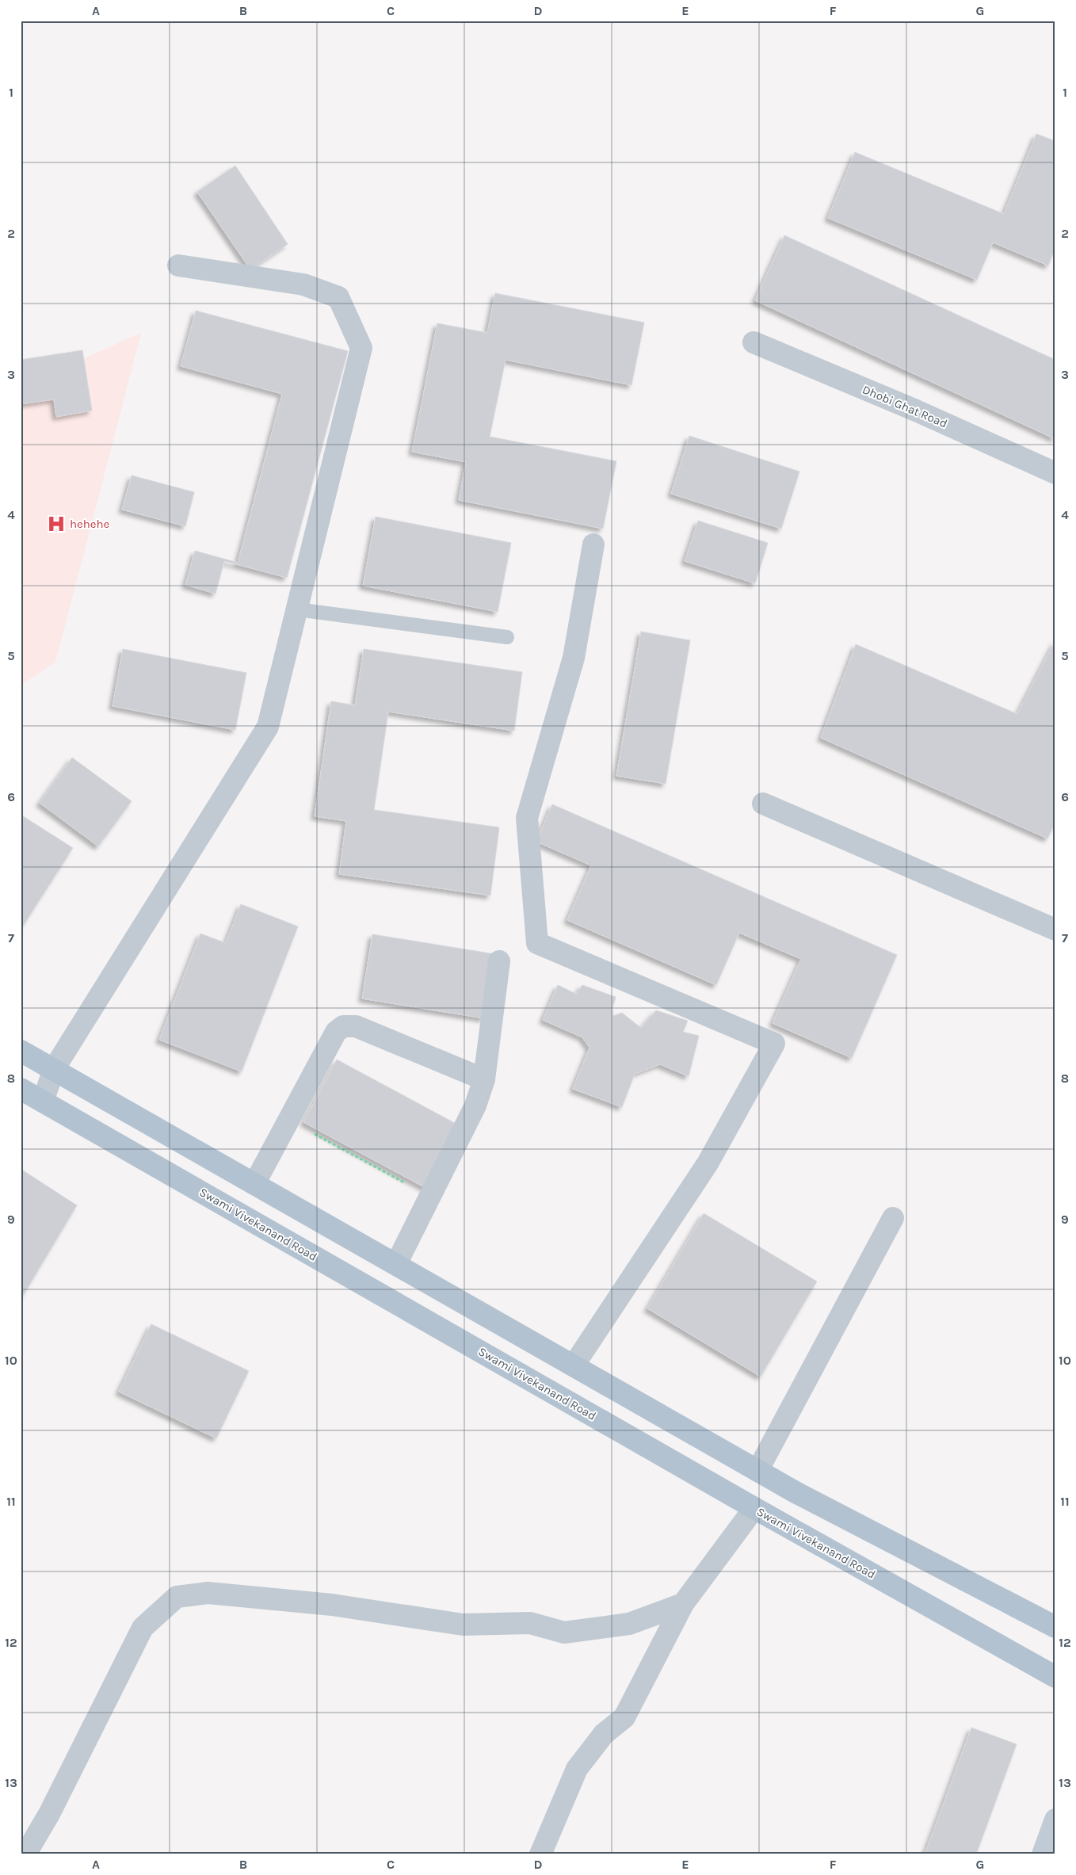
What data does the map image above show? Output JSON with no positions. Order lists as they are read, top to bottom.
{
  "streets": {
    "main road": ["Swami Vivekanand Road"],
    "street": ["Dhobi Ghat Road"]
  },
  "places": {
    "hospital": ["hehehe"]
  },
  "grid": {
    "columns": [
      "A",
      "B",
      "C",
      "D",
      "E",
      "F",
      "G"
    ],
    "rows": [
      "1",
      "2",
      "3",
      "4",
      "5",
      "6",
      "7",
      "8",
      "9",
      "10",
      "11",
      "12",
      "13"
    ]
  }
}
